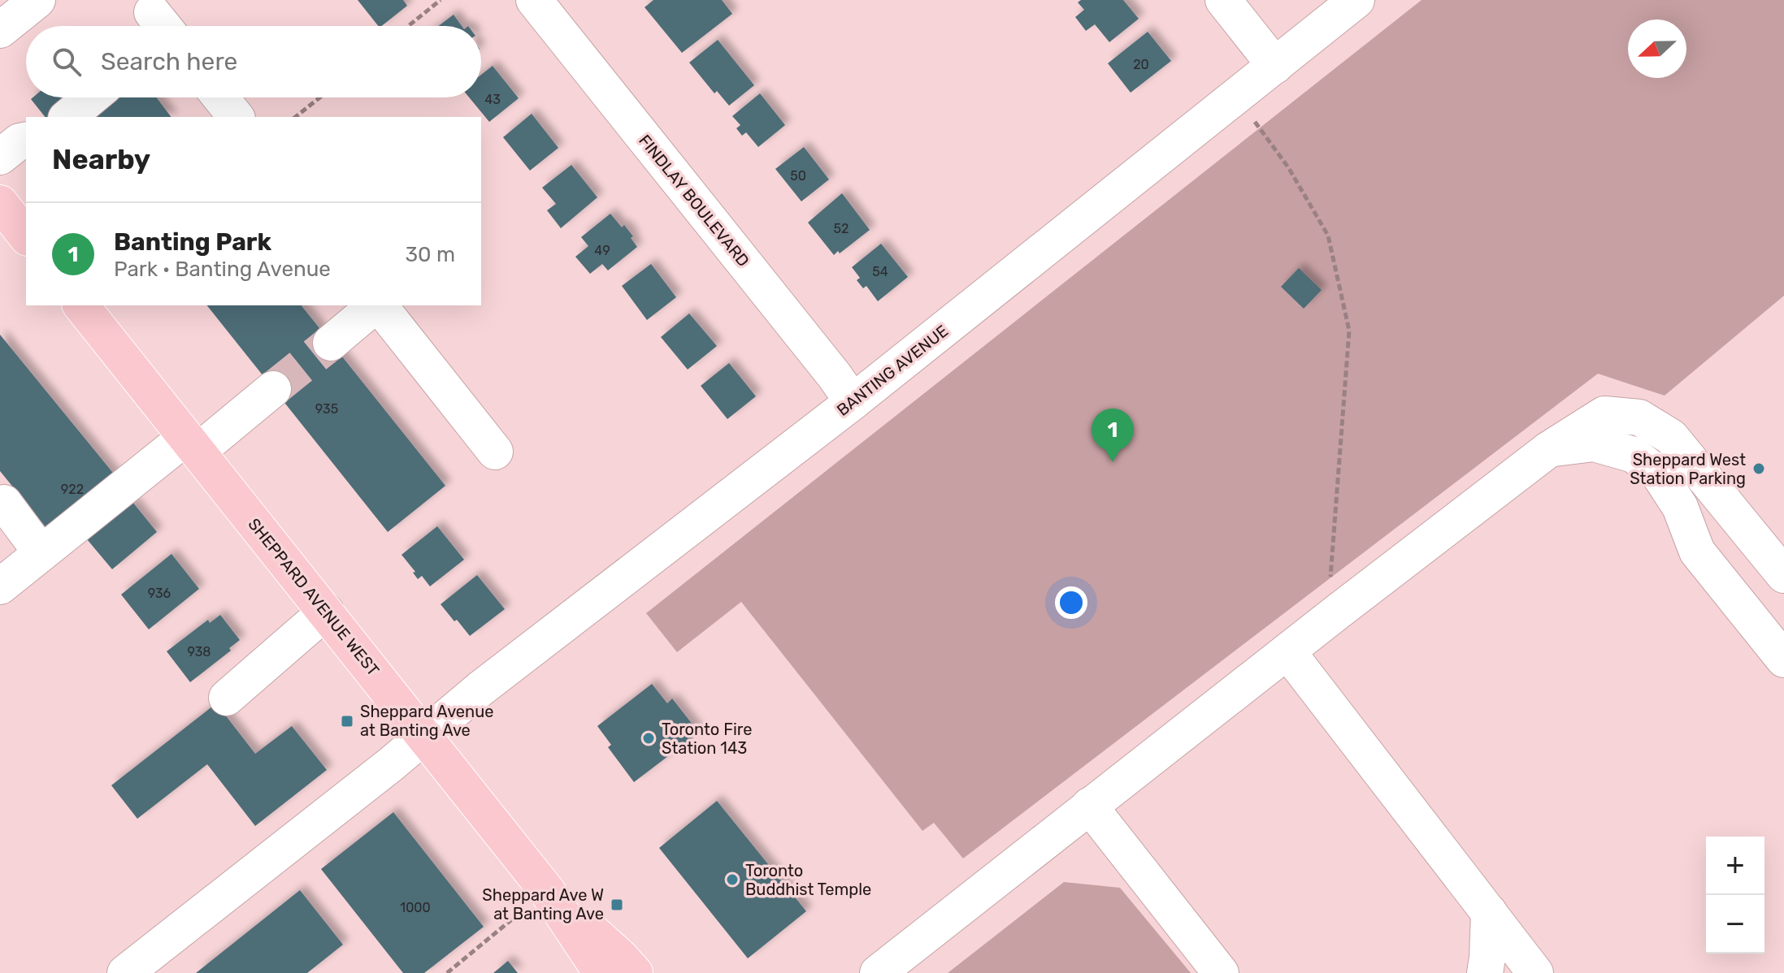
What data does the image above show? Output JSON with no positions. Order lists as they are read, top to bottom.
{
  "streets": {
    "main road": ["SHEPPARD AVENUE WEST"],
    "street": ["FINDLAY BOULEVARD", "BANTING AVENUE"]
  },
  "crossings": [
    ["FINDLAY BOULEVARD", "BANTING AVENUE"],
    ["BANTING AVENUE", "SHEPPARD AVENUE WEST"]
  ],
  "places": {
    "other": ["Sheppard West Station Parking", "Toronto Fire Station 143", "Toronto Buddhist Temple"],
    "transit": ["Sheppard Avenue at Banting Ave", "Sheppard Ave W at Banting Ave"]
  },
  "house_numbers": [
    "20",
    "43",
    "50",
    "52",
    "49",
    "54",
    "935",
    "922",
    "936",
    "938",
    "1000"
  ],
  "north": "left",
  "page": {
    "search": "Search here",
    "heading": "Nearby",
    "list": [
      {
        "mark": "1",
        "name": "Banting Park",
        "note": "Park · Banting Avenue",
        "value": "30 m"
      }
    ],
    "pins": "1",
    "map_buttons": ["+", "−"]
  }
}
